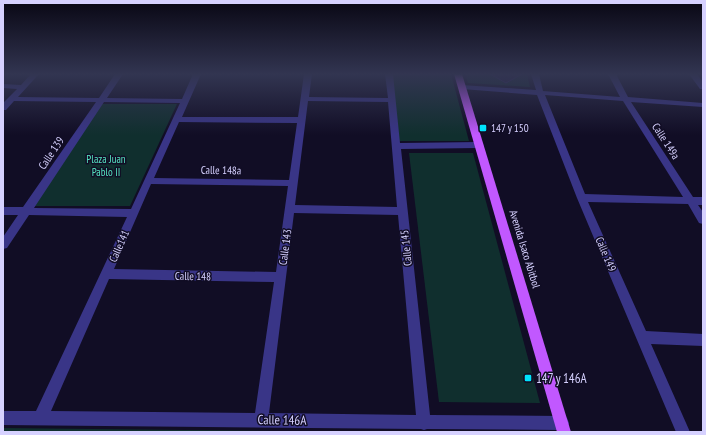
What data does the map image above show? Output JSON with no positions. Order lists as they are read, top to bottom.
{
  "streets": {
    "main road": ["Avenida Isaco Abitbol"],
    "street": [
      "Calle 149a",
      "Calle 139",
      "Calle 148a",
      "Calle141",
      "Calle 143",
      "Calle 145",
      "Calle 149",
      "Calle 148",
      "Calle 146A"
    ]
  },
  "crossings": [
    ["Calle 148a", "Calle141"],
    ["Calle 148a", "Calle 143"],
    ["Calle141", "Calle 148"],
    ["Calle141", "Calle 146A"],
    ["Calle 143", "Calle 148"],
    ["Calle 143", "Calle 146A"],
    ["Calle 145", "Calle 146A"],
    ["Avenida Isaco Abitbol", "Calle 146A"]
  ],
  "parks": ["Plaza Juan Pablo II"],
  "places": {
    "transit": ["147 y 150", "147 y 146A"]
  }
}
